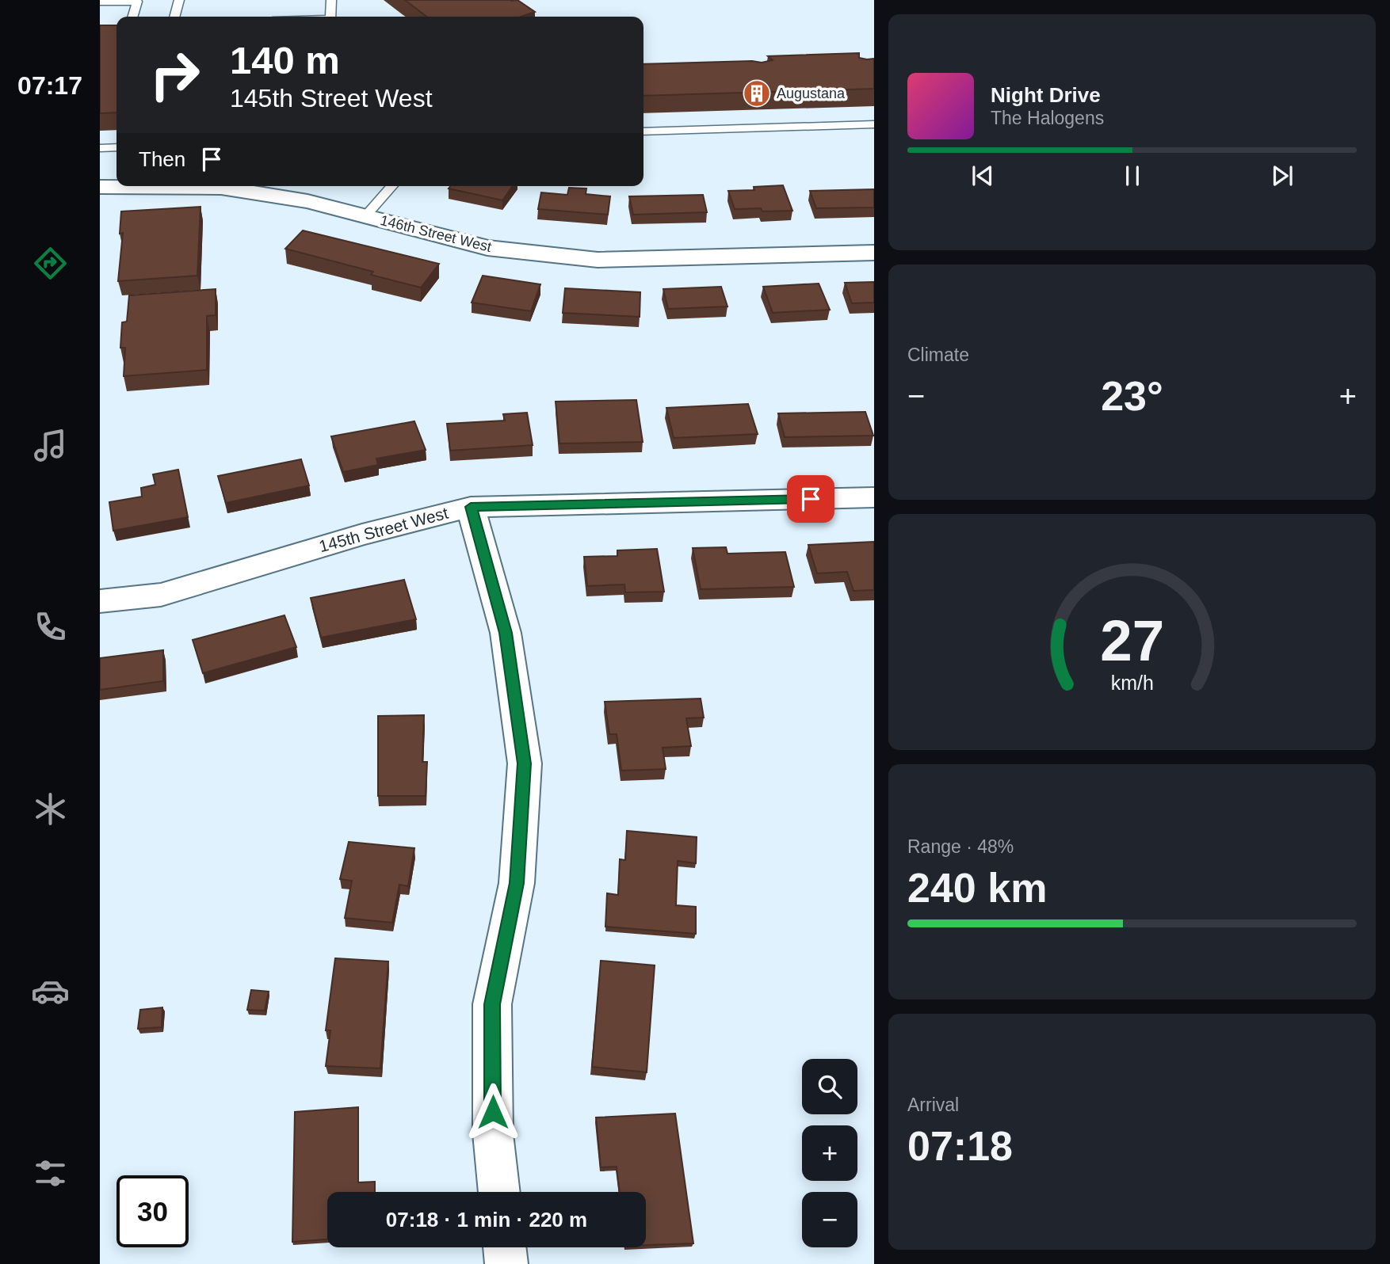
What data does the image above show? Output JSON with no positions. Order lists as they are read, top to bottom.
{
  "streets": {
    "street": ["146th Street West", "145th Street West"]
  },
  "places": {
    "building": ["Augustana"]
  },
  "page": {
    "tabs": "07:17",
    "turn": ["140 m", "145th Street West"],
    "song": ["Night Drive", "The Halogens"],
    "then": "Then",
    "tile": [
      "Climate",
      ["Range · 48%", "240 km"],
      ["Arrival", "07:18"]
    ],
    "heat": ["−", "23°", "+"],
    "map_buttons": ["+", "−"],
    "limit": "30",
    "trip": "07:18 · 1 min · 220 m",
    "gauge": ["27", "km/h"]
  }
}
